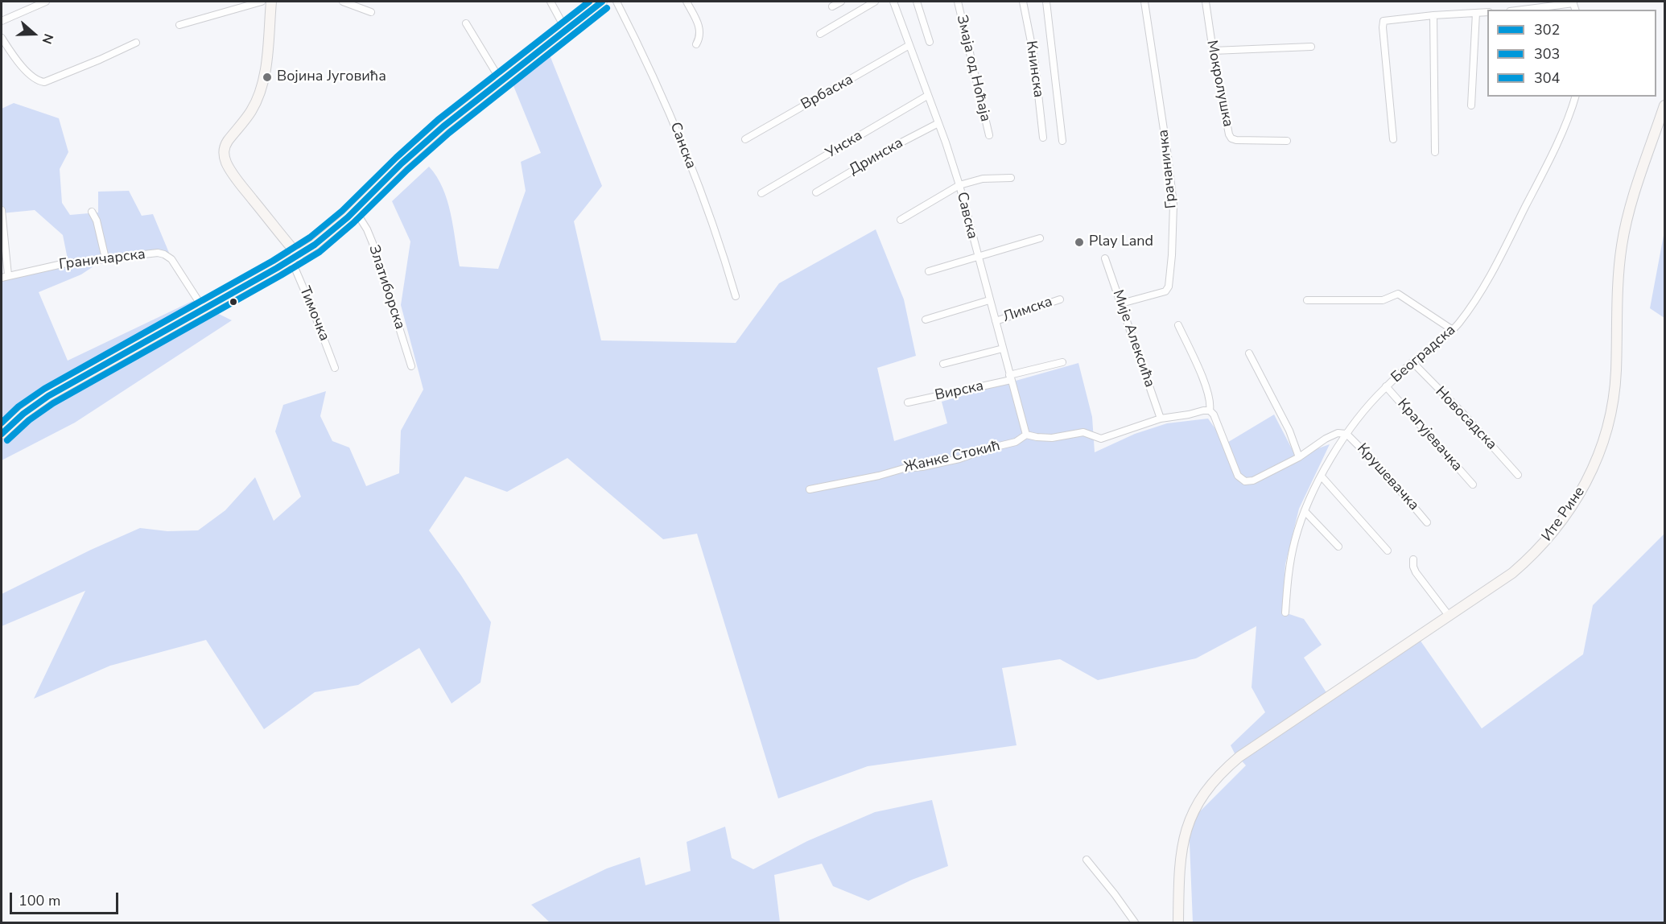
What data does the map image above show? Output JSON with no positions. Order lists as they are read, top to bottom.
{
  "streets": {
    "street": [
      "Змаја од Ноћаја",
      "Книнска",
      "Мокролушка",
      "Врбаска",
      "Унска",
      "Санска",
      "Дринска",
      "Грачаничка",
      "Савска",
      "Граничарска",
      "Златиборска",
      "Лимска",
      "Тимочка",
      "Мије Алексића",
      "Београдска",
      "Вирска",
      "Новосадска",
      "Крагујевачка",
      "Жанке Стокић",
      "Крушевачка",
      "Ите Рине"
    ]
  },
  "crossings": [
    ["Врбаска", "Савска"],
    ["Унска", "Савска"],
    ["Дринска", "Савска"],
    ["Грачаничка", "Мије Алексића"],
    ["Савска", "Лимска"],
    ["Савска", "Вирска"],
    ["Савска", "Жанке Стокић"],
    ["Београдска", "Новосадска"],
    ["Београдска", "Крагујевачка"],
    ["Београдска", "Крушевачка"]
  ],
  "places": ["Војина Југовића", "Play Land"],
  "lines": ["transit line 302", "transit line 304", "transit line 303"],
  "legend": ["302", "303", "304"],
  "scale_bar": "100 m",
  "north": "right"
}
